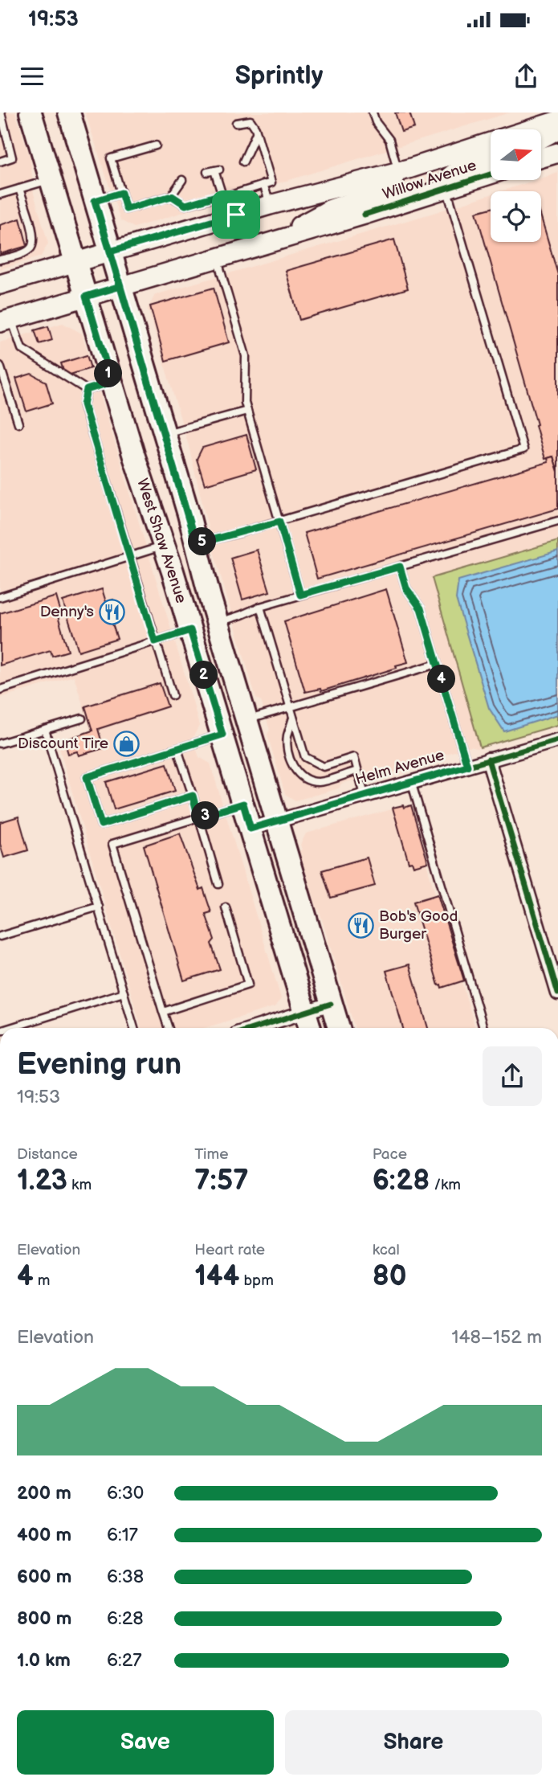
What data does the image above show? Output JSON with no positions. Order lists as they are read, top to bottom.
{
  "streets": {
    "main road": ["Willow Avenue", "West Shaw Avenue"],
    "street": ["Helm Avenue"]
  },
  "crossings": [
    ["Willow Avenue", "West Shaw Avenue"],
    ["West Shaw Avenue", "Helm Avenue"]
  ],
  "places": {
    "restaurant": ["Denny's", "Bob's Good Burger"],
    "shop": ["Discount Tire"]
  },
  "north": "right",
  "page": {
    "status": "19:53",
    "header": "Sprintly",
    "pins": [
      "1",
      "5",
      "2",
      "4",
      "3"
    ],
    "heading": ["Evening run", "19:53"],
    "stats": [
      ["Distance", "1.23 km"],
      ["Time", "7:57"],
      ["Pace", "6:28 /km"],
      ["Elevation", "4 m"],
      ["Heart rate", "144 bpm"],
      ["kcal", "80"]
    ],
    "chart": ["Elevation", "148–152 m"],
    "list": [
      {
        "name": "200 m",
        "note": "6:30"
      },
      {
        "name": "400 m",
        "note": "6:17"
      },
      {
        "name": "600 m",
        "note": "6:38"
      },
      {
        "name": "800 m",
        "note": "6:28"
      },
      {
        "name": "1.0 km",
        "note": "6:27"
      }
    ],
    "buttons": ["Save", "Share"]
  }
}
